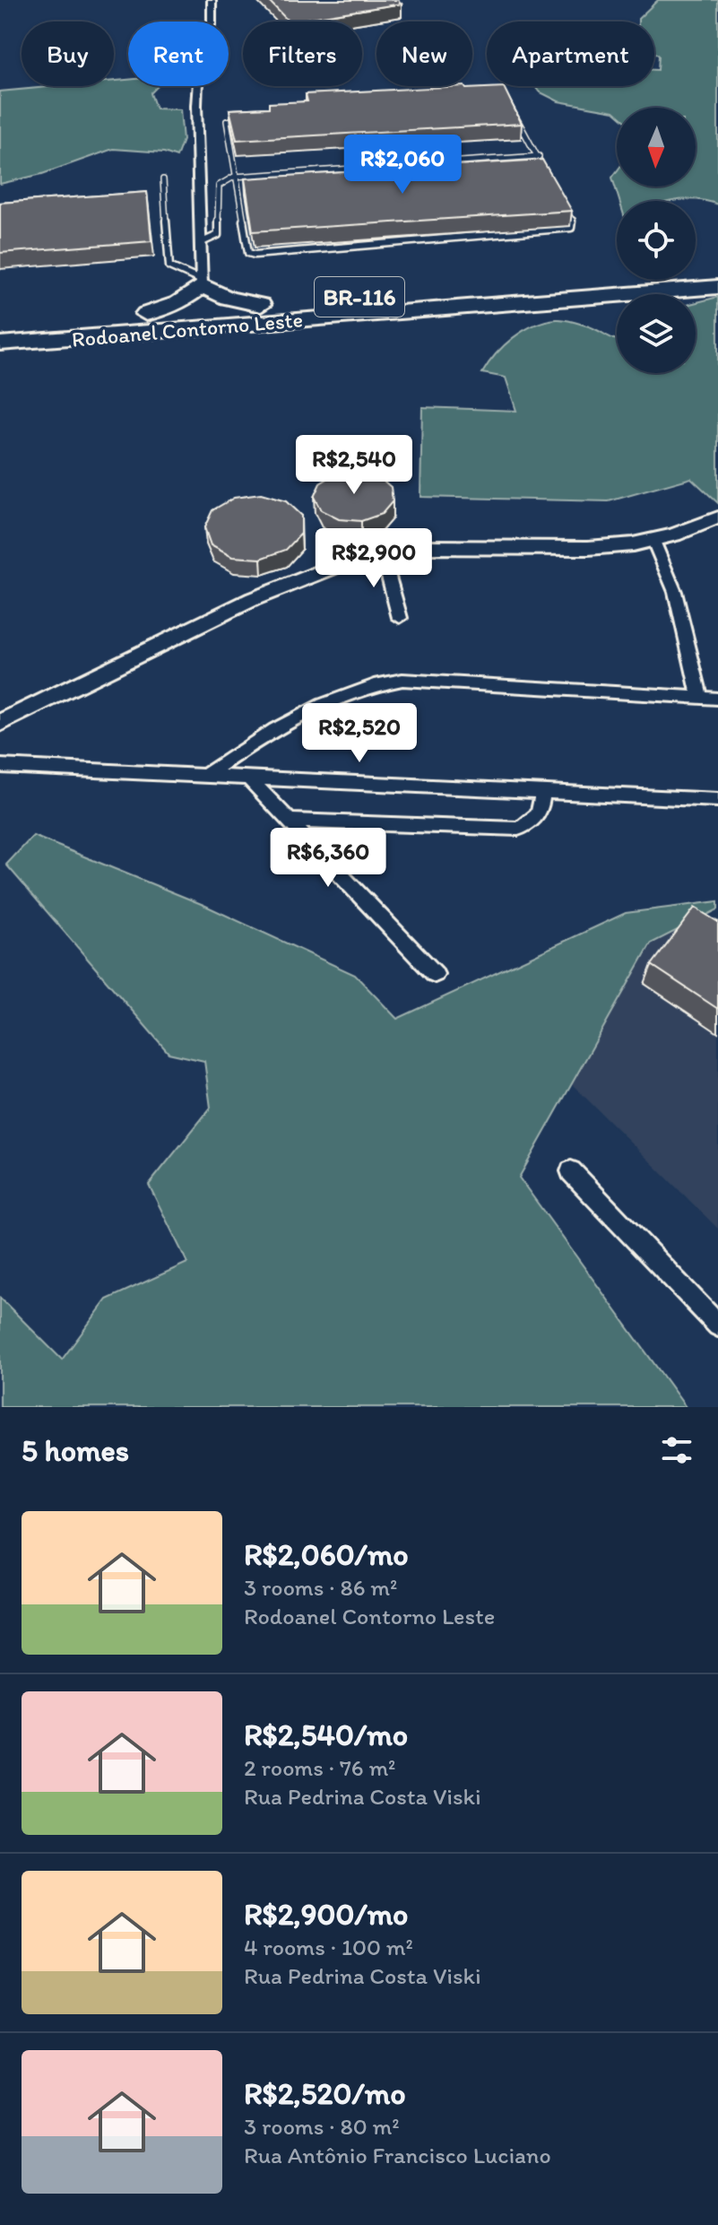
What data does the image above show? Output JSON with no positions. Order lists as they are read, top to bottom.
{
  "streets": {
    "highway": ["BR-116", "Rodoanel Contorno Leste"]
  },
  "north": "bottom",
  "page": {
    "chip": [
      "Buy",
      "Rent",
      "Filters",
      "New",
      "Apartment"
    ],
    "price": [
      "R$2,060",
      "R$2,540",
      "R$2,900",
      "R$2,520",
      "R$6,360"
    ],
    "heading": "5 homes",
    "list": [
      {
        "name": "R$2,060/mo",
        "note": "3 rooms · 86 m² · Rodoanel Contorno Leste"
      },
      {
        "name": "R$2,540/mo",
        "note": "2 rooms · 76 m² · Rua Pedrina Costa Viski"
      },
      {
        "name": "R$2,900/mo",
        "note": "4 rooms · 100 m² · Rua Pedrina Costa Viski"
      },
      {
        "name": "R$2,520/mo",
        "note": "3 rooms · 80 m² · Rua Antônio Francisco Luciano"
      }
    ]
  }
}
